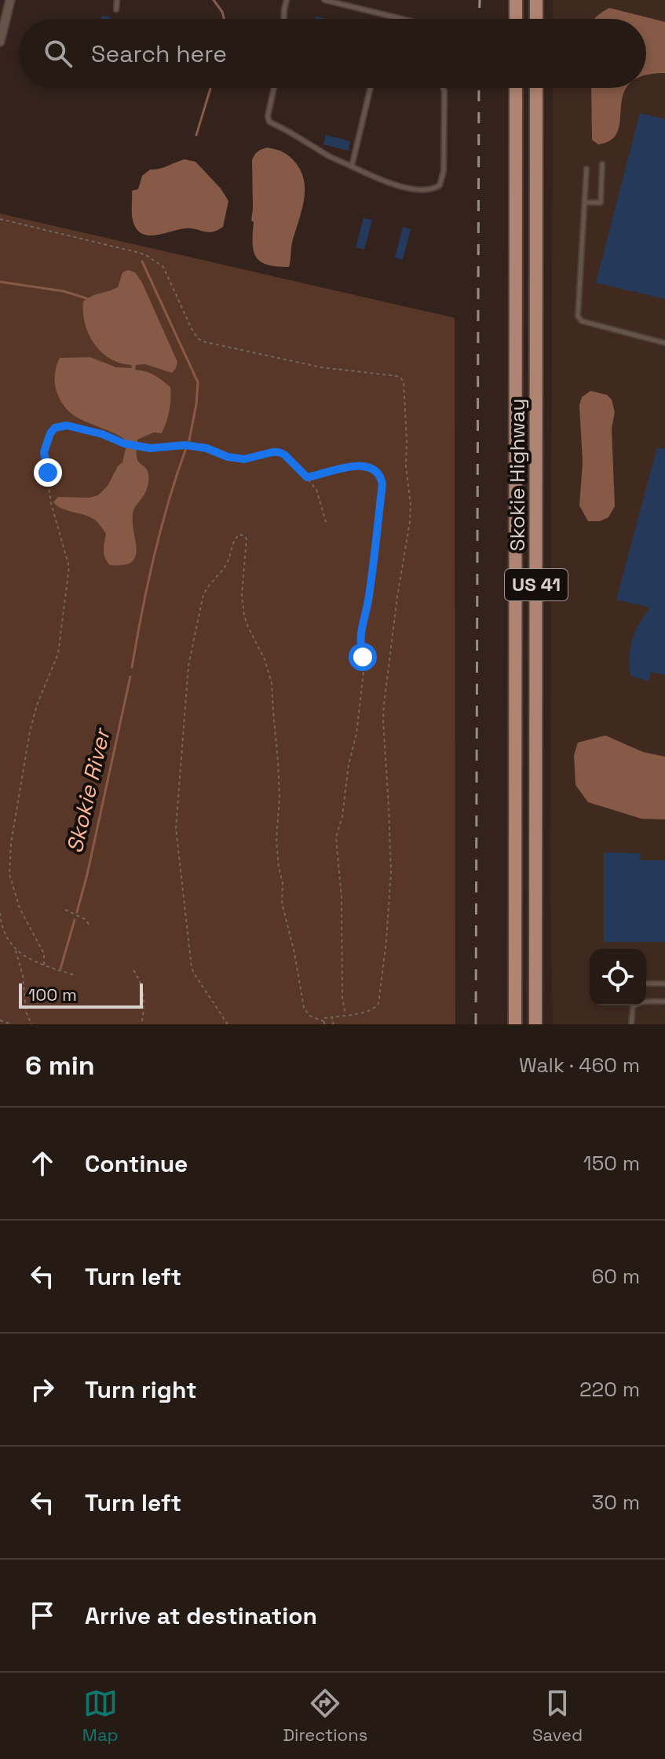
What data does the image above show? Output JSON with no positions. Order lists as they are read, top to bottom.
{
  "streets": {
    "highway": ["Skokie Highway", "US 41"]
  },
  "water": ["Skokie River"],
  "scale_bar": "100 m",
  "page": {
    "search": "Search here",
    "scale": "100 m",
    "heading": ["6 min", "Walk · 460 m"],
    "list": [
      ["Continue", "150 m"],
      ["Turn left", "60 m"],
      ["Turn right", "220 m"],
      ["Turn left", "30 m"],
      "Arrive at destination"
    ],
    "nav": ["Map", "Directions", "Saved"]
  }
}
